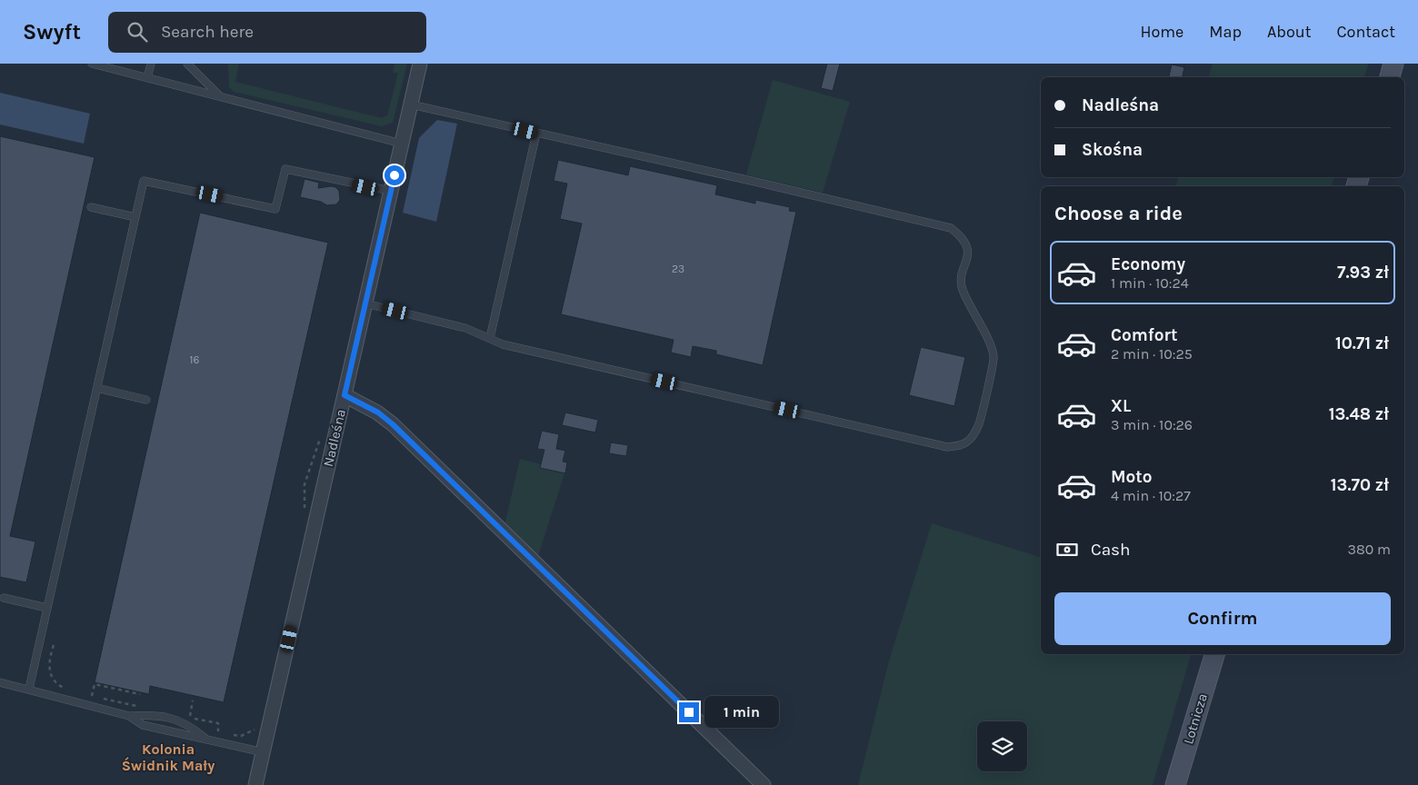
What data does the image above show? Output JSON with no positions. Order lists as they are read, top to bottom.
{
  "streets": {
    "main road": ["Lotnicza"],
    "street": ["Nadleśna"]
  },
  "districts": ["Kolonia Świdnik Mały"],
  "house_numbers": ["23", "16"],
  "page": {
    "header": "Swyft",
    "search": "Search here",
    "nav": [
      "Home",
      "Map",
      "About",
      "Contact"
    ],
    "banner": ["Nadleśna", "Skośna"],
    "heading": "Choose a ride",
    "list": [
      {
        "name": "Economy",
        "note": "1 min · 10:24",
        "value": "7.93 zł"
      },
      {
        "name": "Comfort",
        "note": "2 min · 10:25",
        "value": "10.71 zł"
      },
      {
        "name": "XL",
        "note": "3 min · 10:26",
        "value": "13.48 zł"
      },
      {
        "name": "Moto",
        "note": "4 min · 10:27",
        "value": "13.70 zł"
      }
    ],
    "pay": ["Cash", "380 m"],
    "buttons": "Confirm",
    "bubble": "1 min"
  }
}
